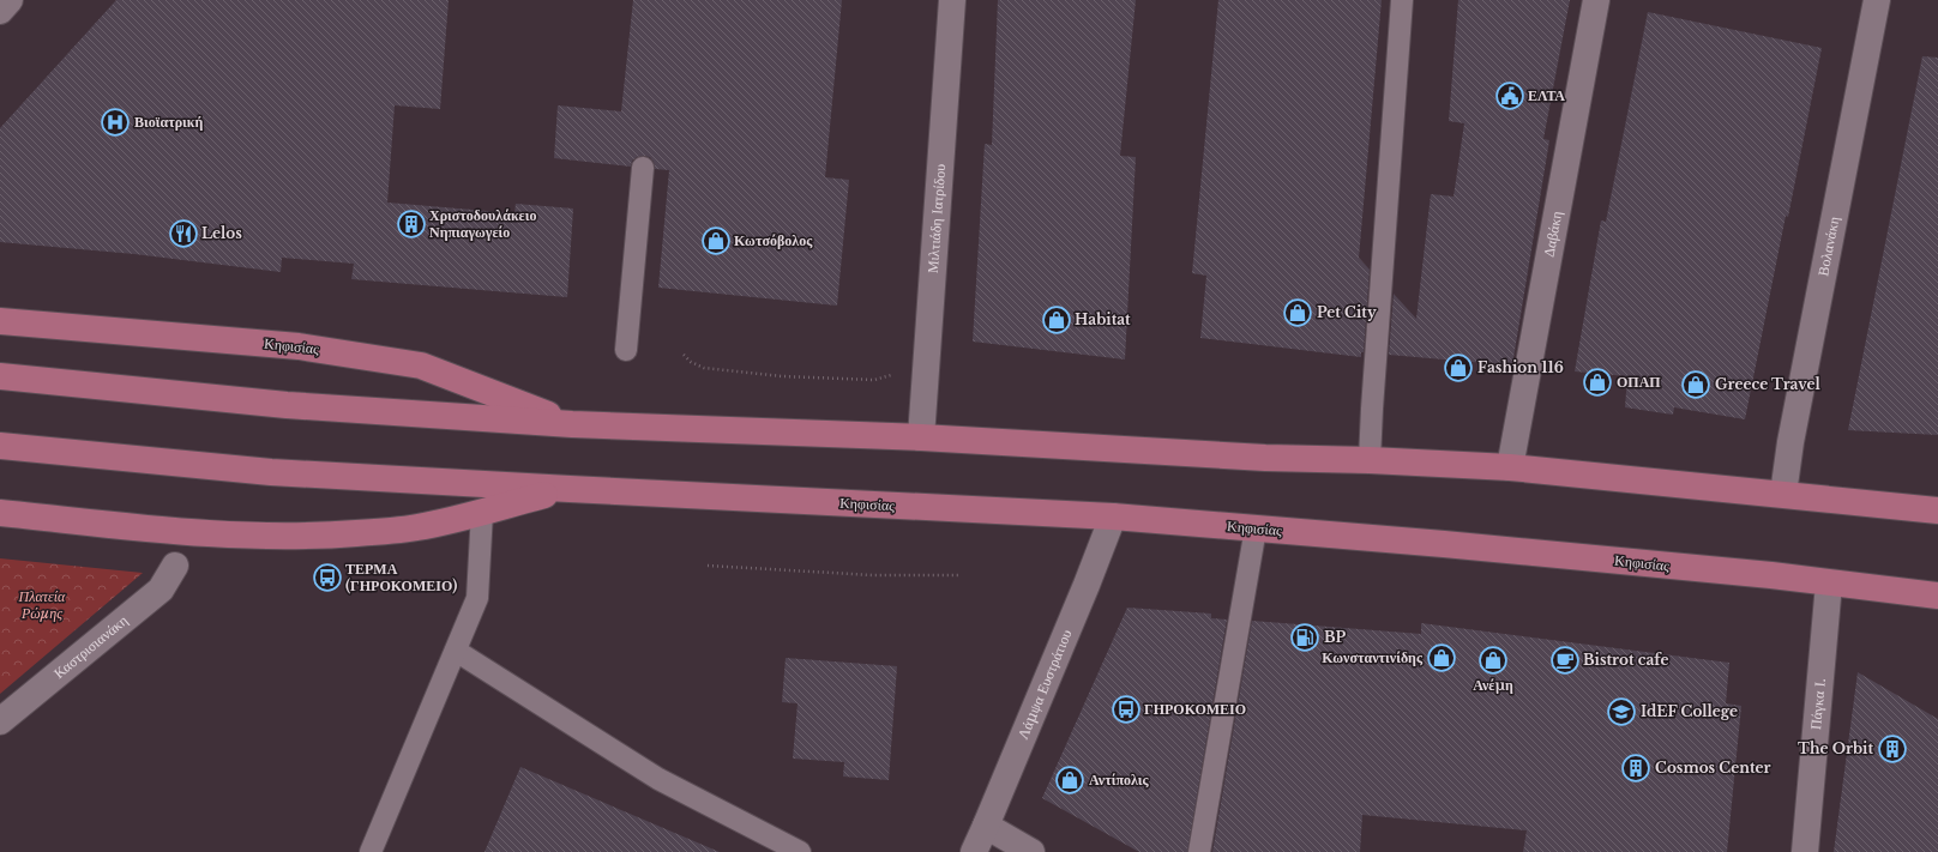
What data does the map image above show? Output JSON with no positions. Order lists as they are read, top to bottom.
{
  "streets": {
    "main road": ["Κηφισίας"],
    "street": [
      "Μιλτιάδη Ιατρίδου",
      "Δαβάκη",
      "Βολανάκη",
      "Καστρισιανάκη",
      "Λάμψα Ευστράτιου",
      "Πάγκα Ι."
    ]
  },
  "crossings": [
    ["Μιλτιάδη Ιατρίδου", "Κηφισίας"],
    ["Δαβάκη", "Κηφισίας"],
    ["Βολανάκη", "Κηφισίας"],
    ["Κηφισίας", "Λάμψα Ευστράτιου"],
    ["Κηφισίας", "Πάγκα Ι."]
  ],
  "parks": ["Πλατεία Ρώμης"],
  "places": {
    "public building": ["ΕΛΤΑ"],
    "hospital": ["Βιοϊατρική"],
    "building": ["Χριστοδουλάκειο Νηπιαγωγείο", "The Orbit", "Cosmos Center"],
    "restaurant": ["Lelos"],
    "shop": [
      "Κωτσόβολος",
      "Pet City",
      "Habitat",
      "Fashion 116",
      "ΟΠΑΠ",
      "Greece Travel",
      "Κωνσταντινίδης",
      "Ανέμη",
      "Αντίπολις"
    ],
    "bus stop": ["ΤΕΡΜΑ (ΓΗΡΟΚΟΜΕΙΟ)", "ΓΗΡΟΚΟΜΕΙΟ"],
    "fuel station": ["BP"],
    "cafe": ["Bistrot cafe"],
    "school or university": ["IdEF College"]
  }
}
